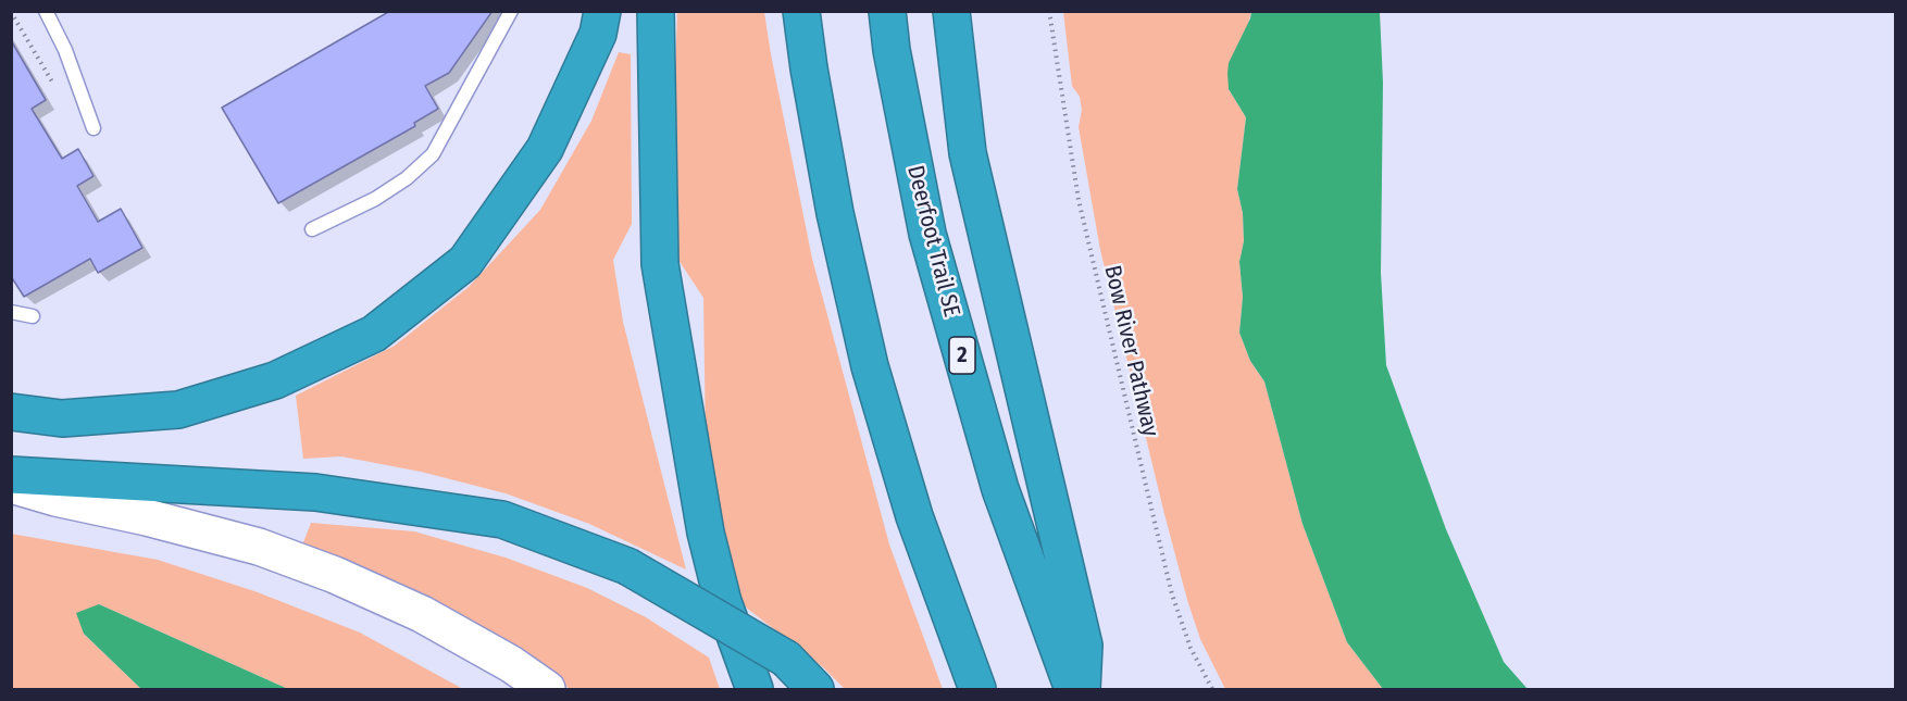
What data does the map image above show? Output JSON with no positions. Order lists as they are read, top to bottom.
{
  "streets": {
    "highway": ["Deerfoot Trail SE", "2"],
    "path": ["Bow River Pathway"]
  }
}
